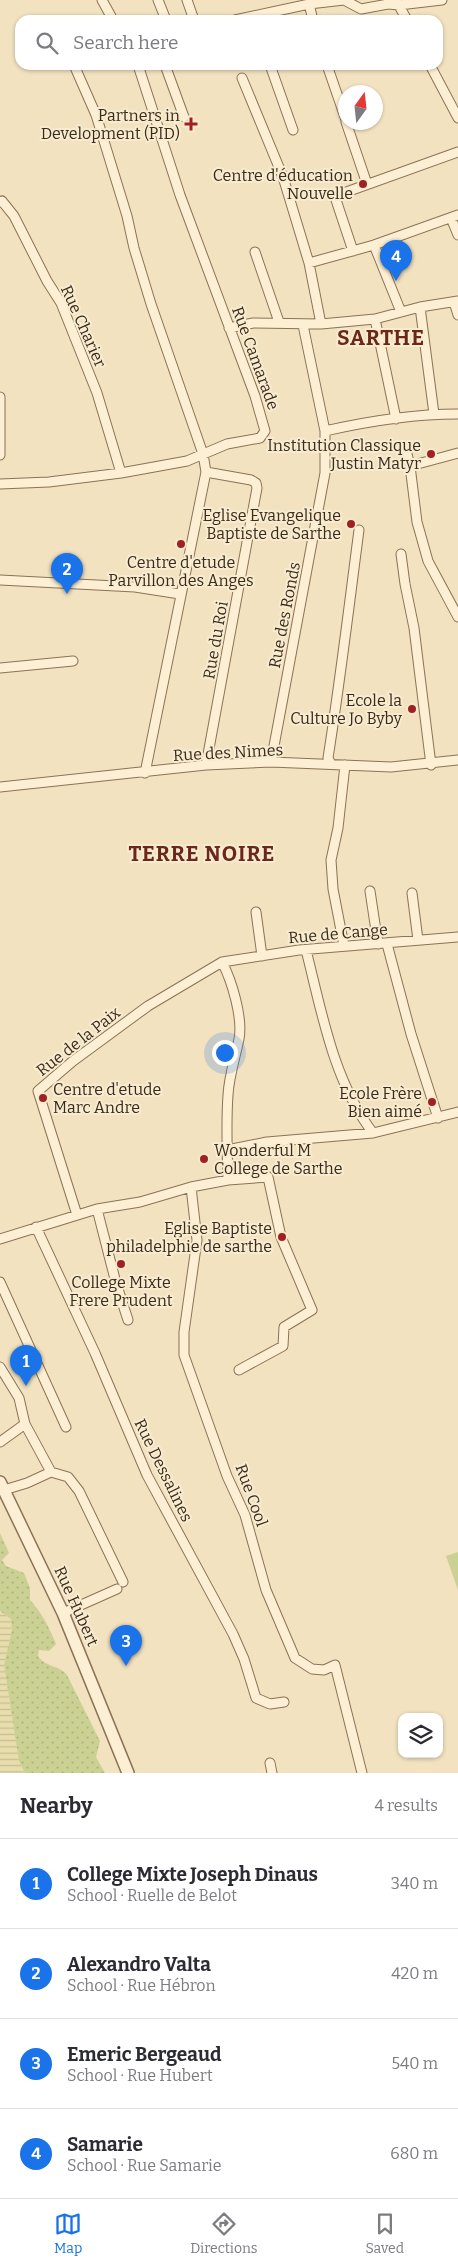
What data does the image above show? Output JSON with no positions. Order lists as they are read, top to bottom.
{
  "streets": {
    "street": [
      "Rue Charier",
      "Rue Camarade",
      "Rue des Ronds",
      "Rue du Roi",
      "Rue des Nimes",
      "Rue de Cange",
      "Rue de la Paix",
      "Rue Dessalines",
      "Rue Cool",
      "Rue Hubert"
    ]
  },
  "crossings": [
    ["Rue Charier", "Rue Camarade"],
    ["Rue des Ronds", "Rue des Nimes"],
    ["Rue du Roi", "Rue des Nimes"],
    ["Rue de Cange", "Rue de la Paix"]
  ],
  "districts": ["SARTHE", "TERRE NOIRE"],
  "places": {
    "health": ["Partners in Development (PID)"],
    "other": [
      "Centre d'éducation Nouvelle",
      "Institution Classique Justin Matyr",
      "Eglise Evangelique Baptiste de Sarthe",
      "Centre d'etude Parvillon des Anges",
      "Ecole la Culture Jo Byby",
      "Centre d'etude Marc Andre",
      "Ecole Frère Bien aimé",
      "Wonderful M College de Sarthe",
      "Eglise Baptiste philadelphie de sarthe",
      "College Mixte Frere Prudent"
    ]
  },
  "north": "top",
  "page": {
    "search": "Search here",
    "pins": [
      "4",
      "2",
      "1",
      "3"
    ],
    "heading": ["Nearby", "4 results"],
    "list": [
      {
        "mark": "1",
        "name": "College Mixte Joseph Dinaus",
        "note": "School · Ruelle de Belot",
        "value": "340 m"
      },
      {
        "mark": "2",
        "name": "Alexandro Valta",
        "note": "School · Rue Hébron",
        "value": "420 m"
      },
      {
        "mark": "3",
        "name": "Emeric Bergeaud",
        "note": "School · Rue Hubert",
        "value": "540 m"
      },
      {
        "mark": "4",
        "name": "Samarie",
        "note": "School · Rue Samarie",
        "value": "680 m"
      }
    ],
    "nav": ["Map", "Directions", "Saved"]
  }
}
